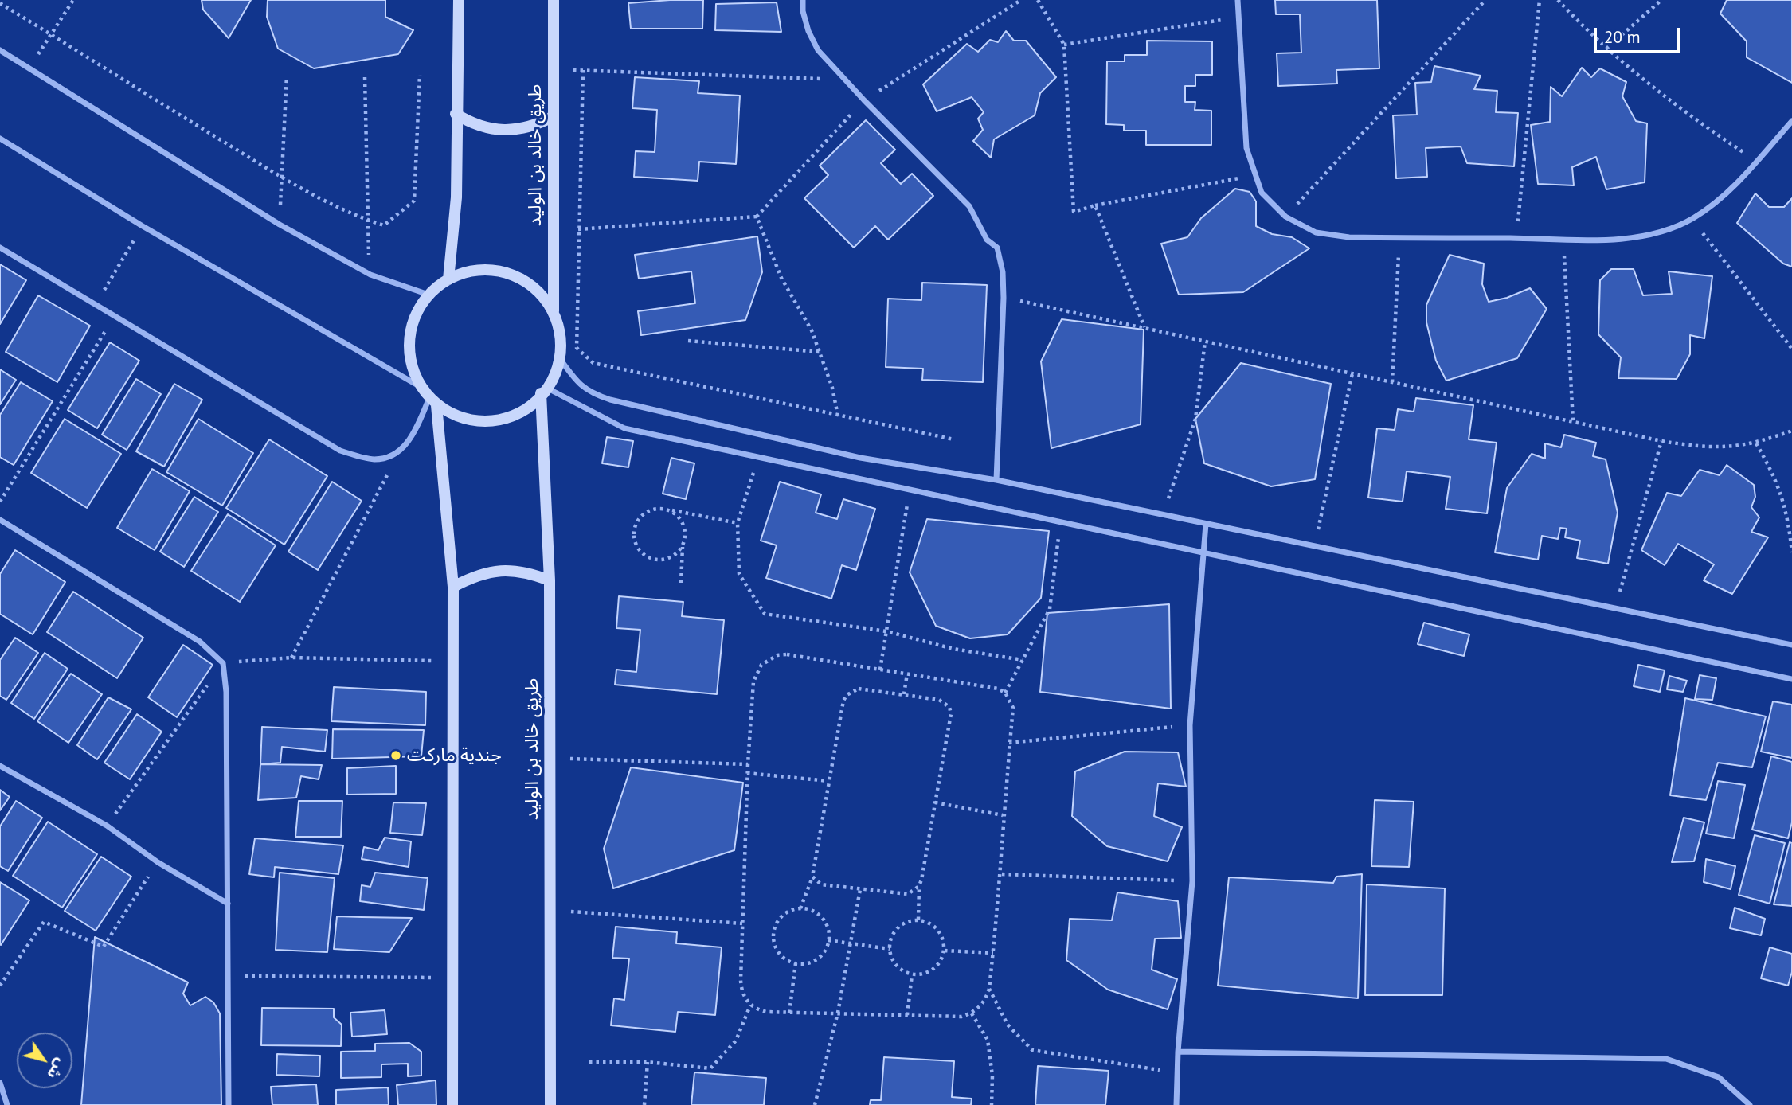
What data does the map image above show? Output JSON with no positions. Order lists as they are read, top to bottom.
{
  "streets": {
    "street": ["طريق خالد بن الوليد"]
  },
  "places": ["جندية ماركت"],
  "scale_bar": "20 m",
  "north": "bottom right"
}
